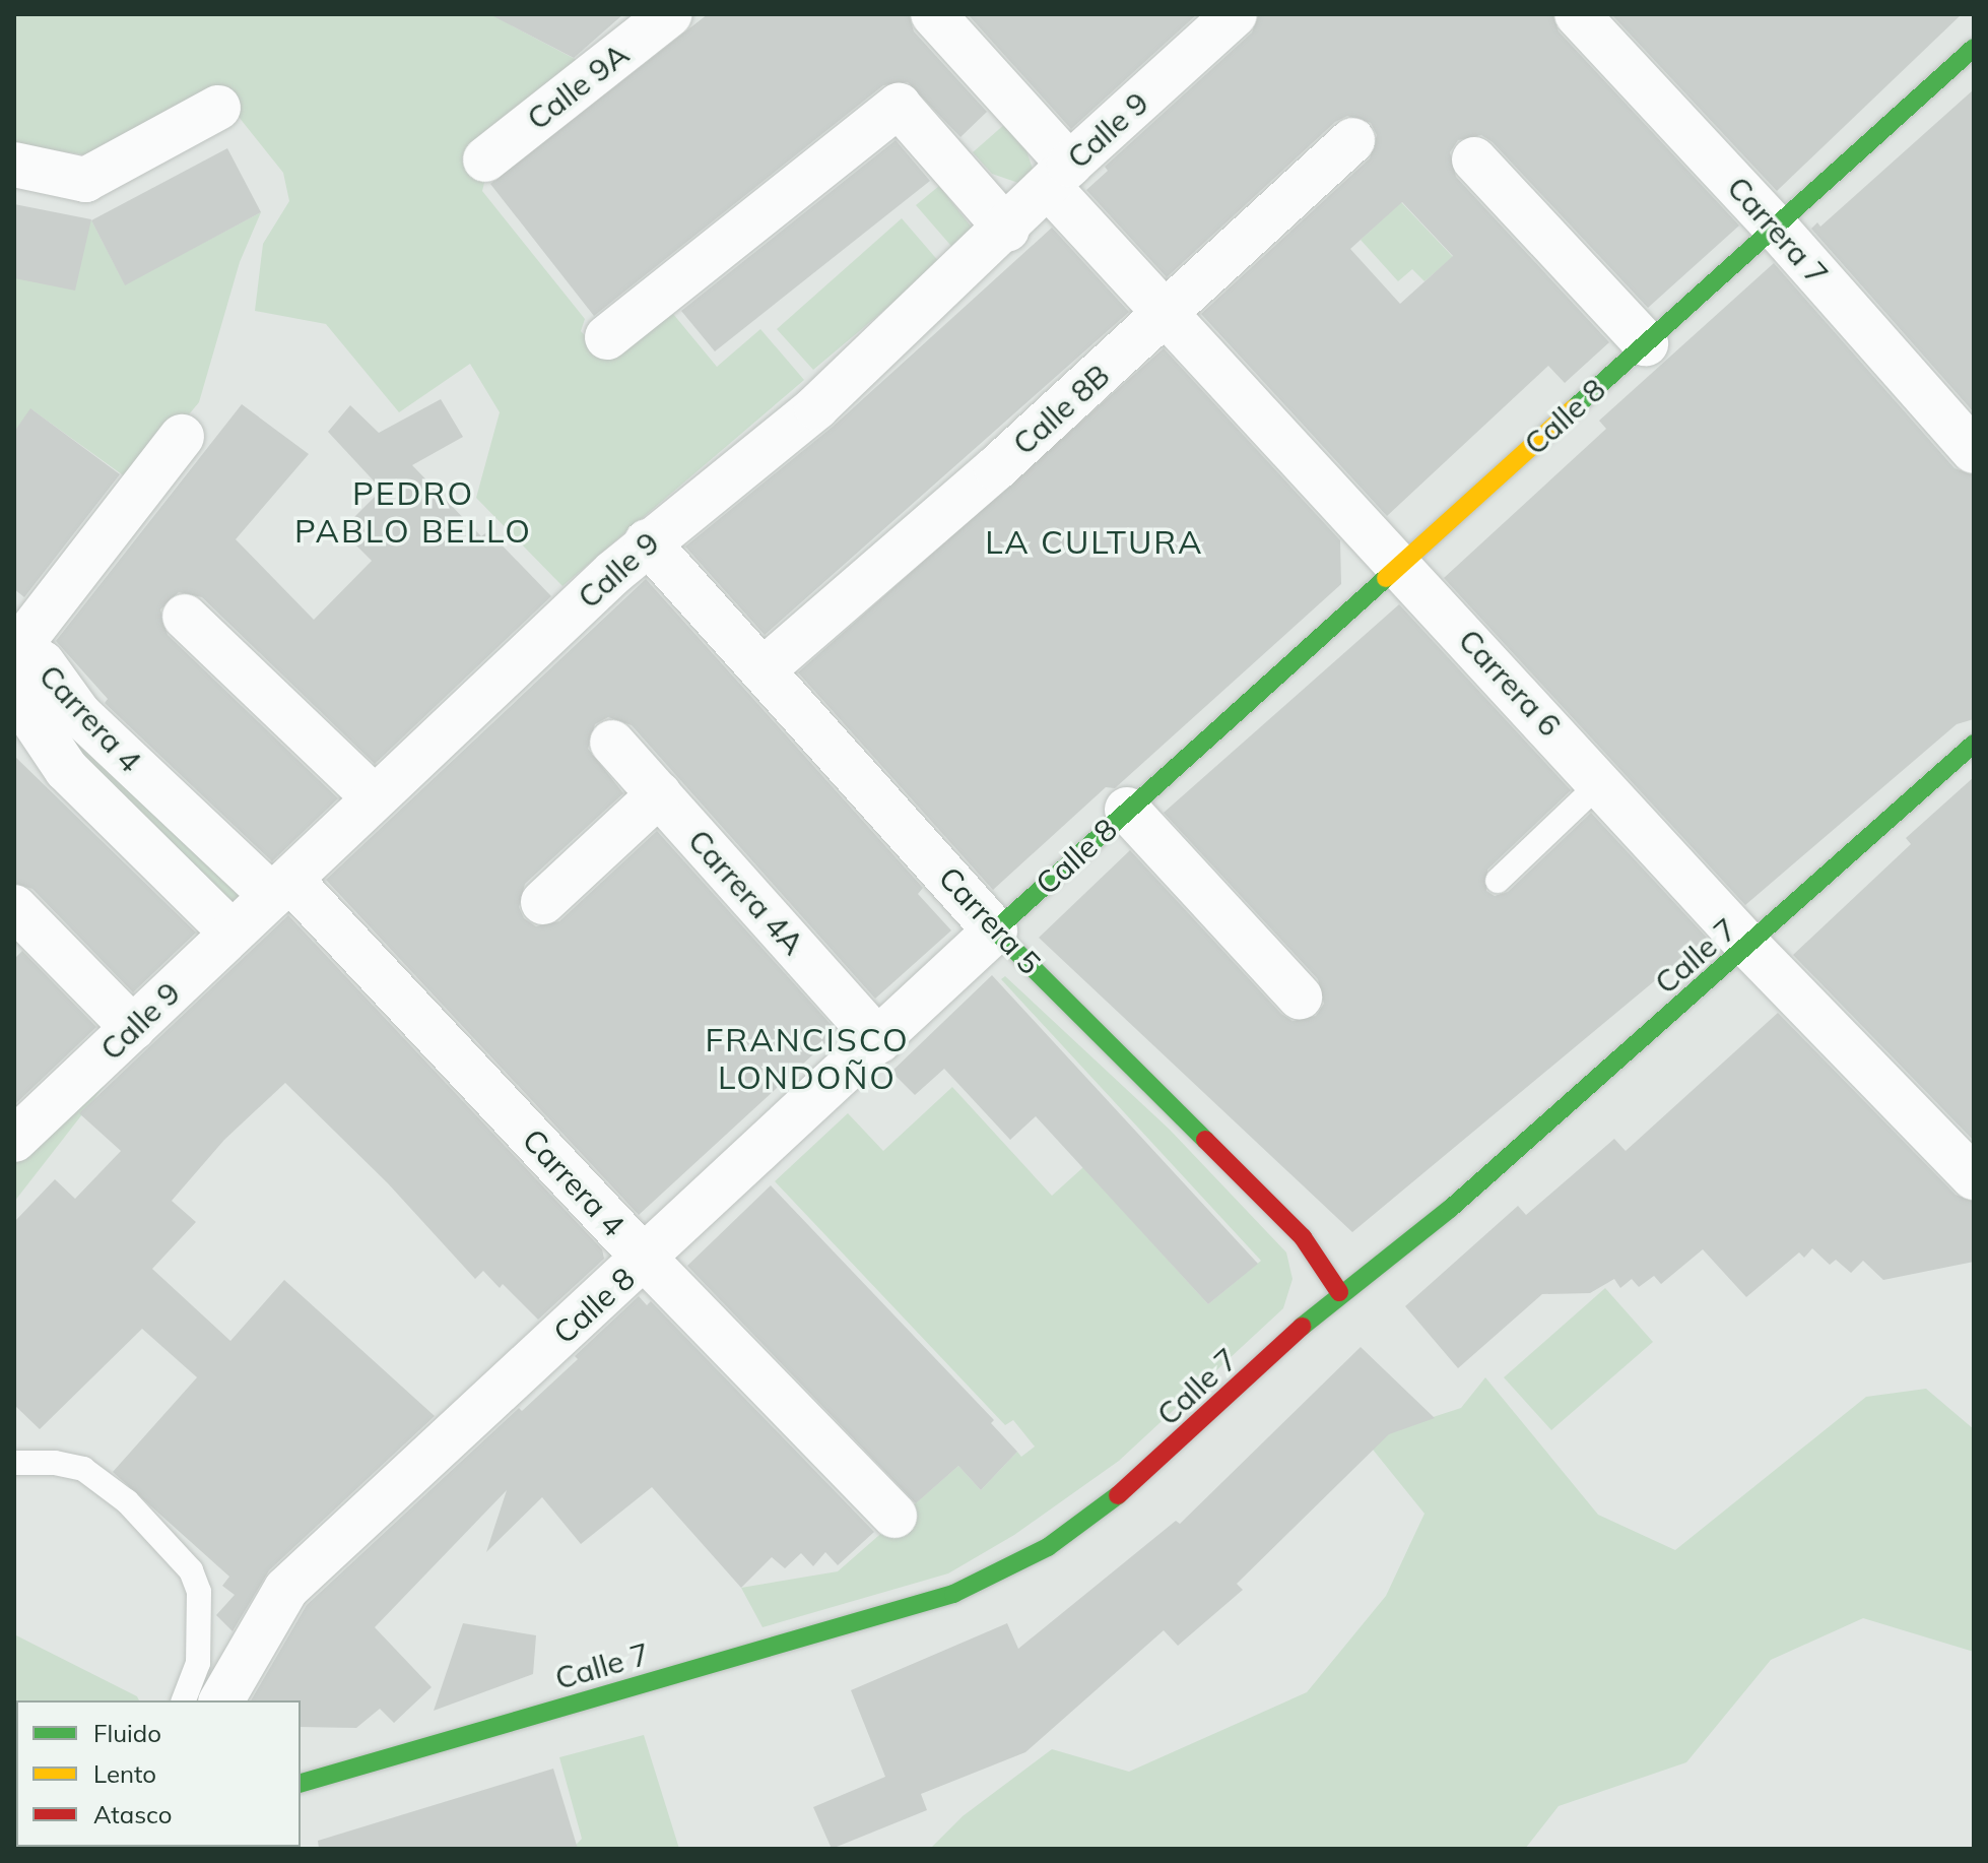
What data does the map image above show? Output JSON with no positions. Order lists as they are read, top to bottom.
{
  "streets": {
    "main road": ["Calle 8", "Carrera 5", "Calle 7"],
    "street": [
      "Calle 9A",
      "Calle 9",
      "Carrera 7",
      "Calle 8B",
      "Carrera 6",
      "Carrera 4",
      "Carrera 4A"
    ]
  },
  "crossings": [
    ["Calle 9", "Carrera 6"],
    ["Calle 9", "Carrera 4"],
    ["Calle 9", "Carrera 5"],
    ["Carrera 7", "Calle 8"],
    ["Calle 8B", "Carrera 6"],
    ["Calle 8B", "Carrera 5"],
    ["Calle 8", "Carrera 6"],
    ["Calle 8", "Carrera 4"],
    ["Calle 8", "Carrera 4A"],
    ["Calle 8", "Carrera 5"],
    ["Carrera 6", "Calle 7"],
    ["Carrera 5", "Calle 7"]
  ],
  "districts": ["PEDRO PABLO BELLO", "LA CULTURA", "FRANCISCO LONDOÑO"],
  "legend": ["Fluido", "Lento", "Atasco"]
}
